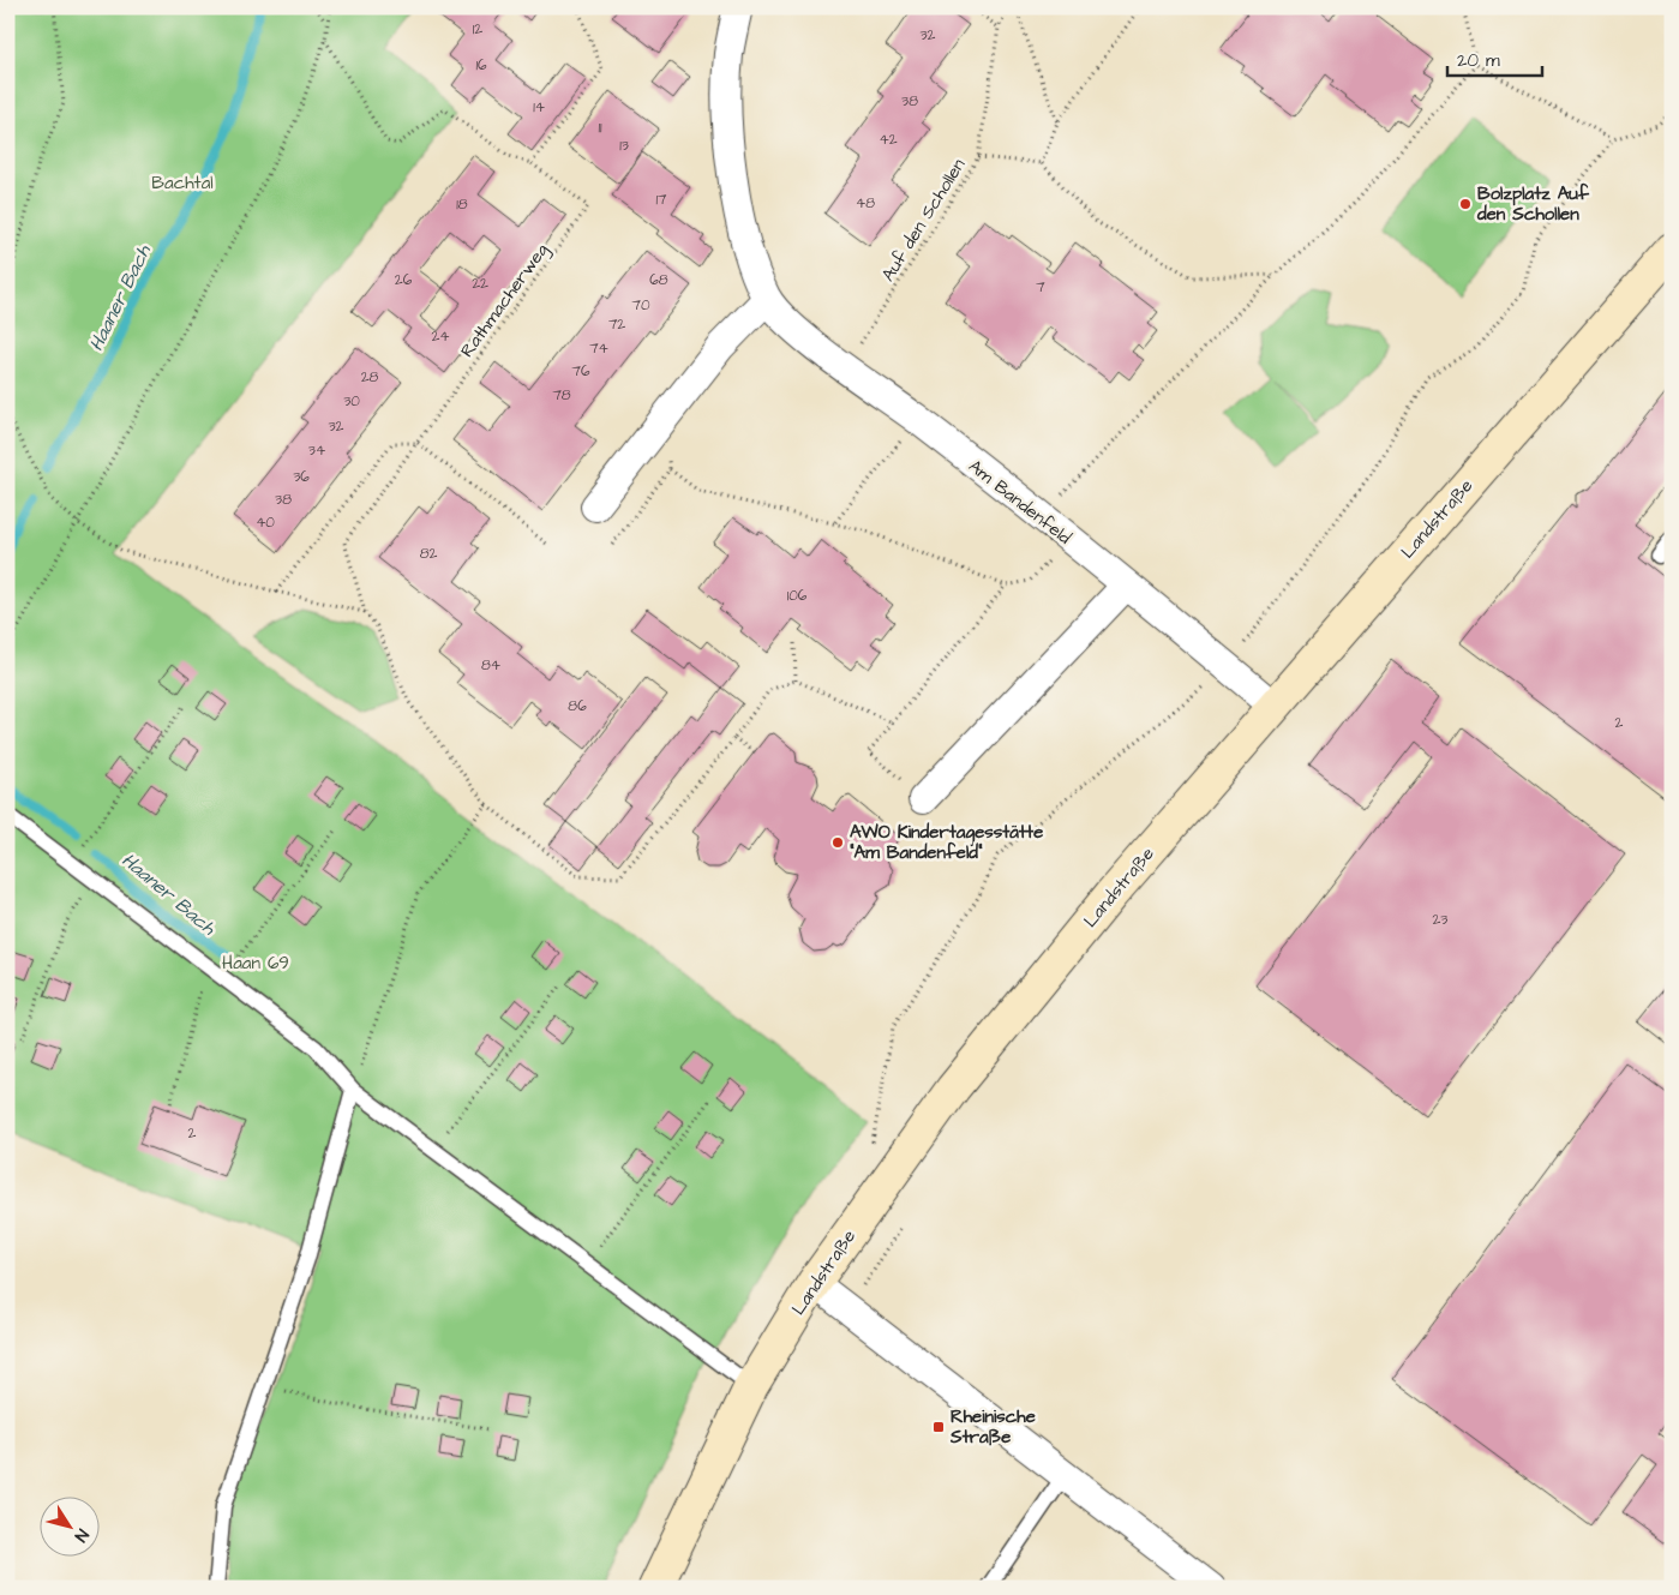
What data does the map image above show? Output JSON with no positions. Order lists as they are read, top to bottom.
{
  "streets": {
    "main road": ["Landstraße"],
    "street": ["Am Bandenfeld"],
    "path": ["Auf den Schollen", "Rathmacherweg"]
  },
  "crossings": [
    ["Auf den Schollen", "Am Bandenfeld"],
    ["Am Bandenfeld", "Landstraße"]
  ],
  "water": ["Haaner Bach"],
  "parks": ["Bachtal", "Haan 69"],
  "places": {
    "other": ["Bolzplatz Auf den Schollen", "AWO Kindertagesstätte \"Am Bandenfeld\""],
    "transit": ["Rheinische Straße"]
  },
  "house_numbers": [
    "12",
    "32",
    "16",
    "38",
    "14",
    "11",
    "42",
    "13",
    "17",
    "48",
    "18",
    "26",
    "68",
    "22",
    "7",
    "70",
    "72",
    "24",
    "74",
    "76",
    "28",
    "78",
    "30",
    "32",
    "34",
    "36",
    "38",
    "40",
    "82",
    "106",
    "84",
    "86",
    "2",
    "23",
    "2"
  ],
  "scale_bar": "20 m",
  "north": "bottom right"
}
